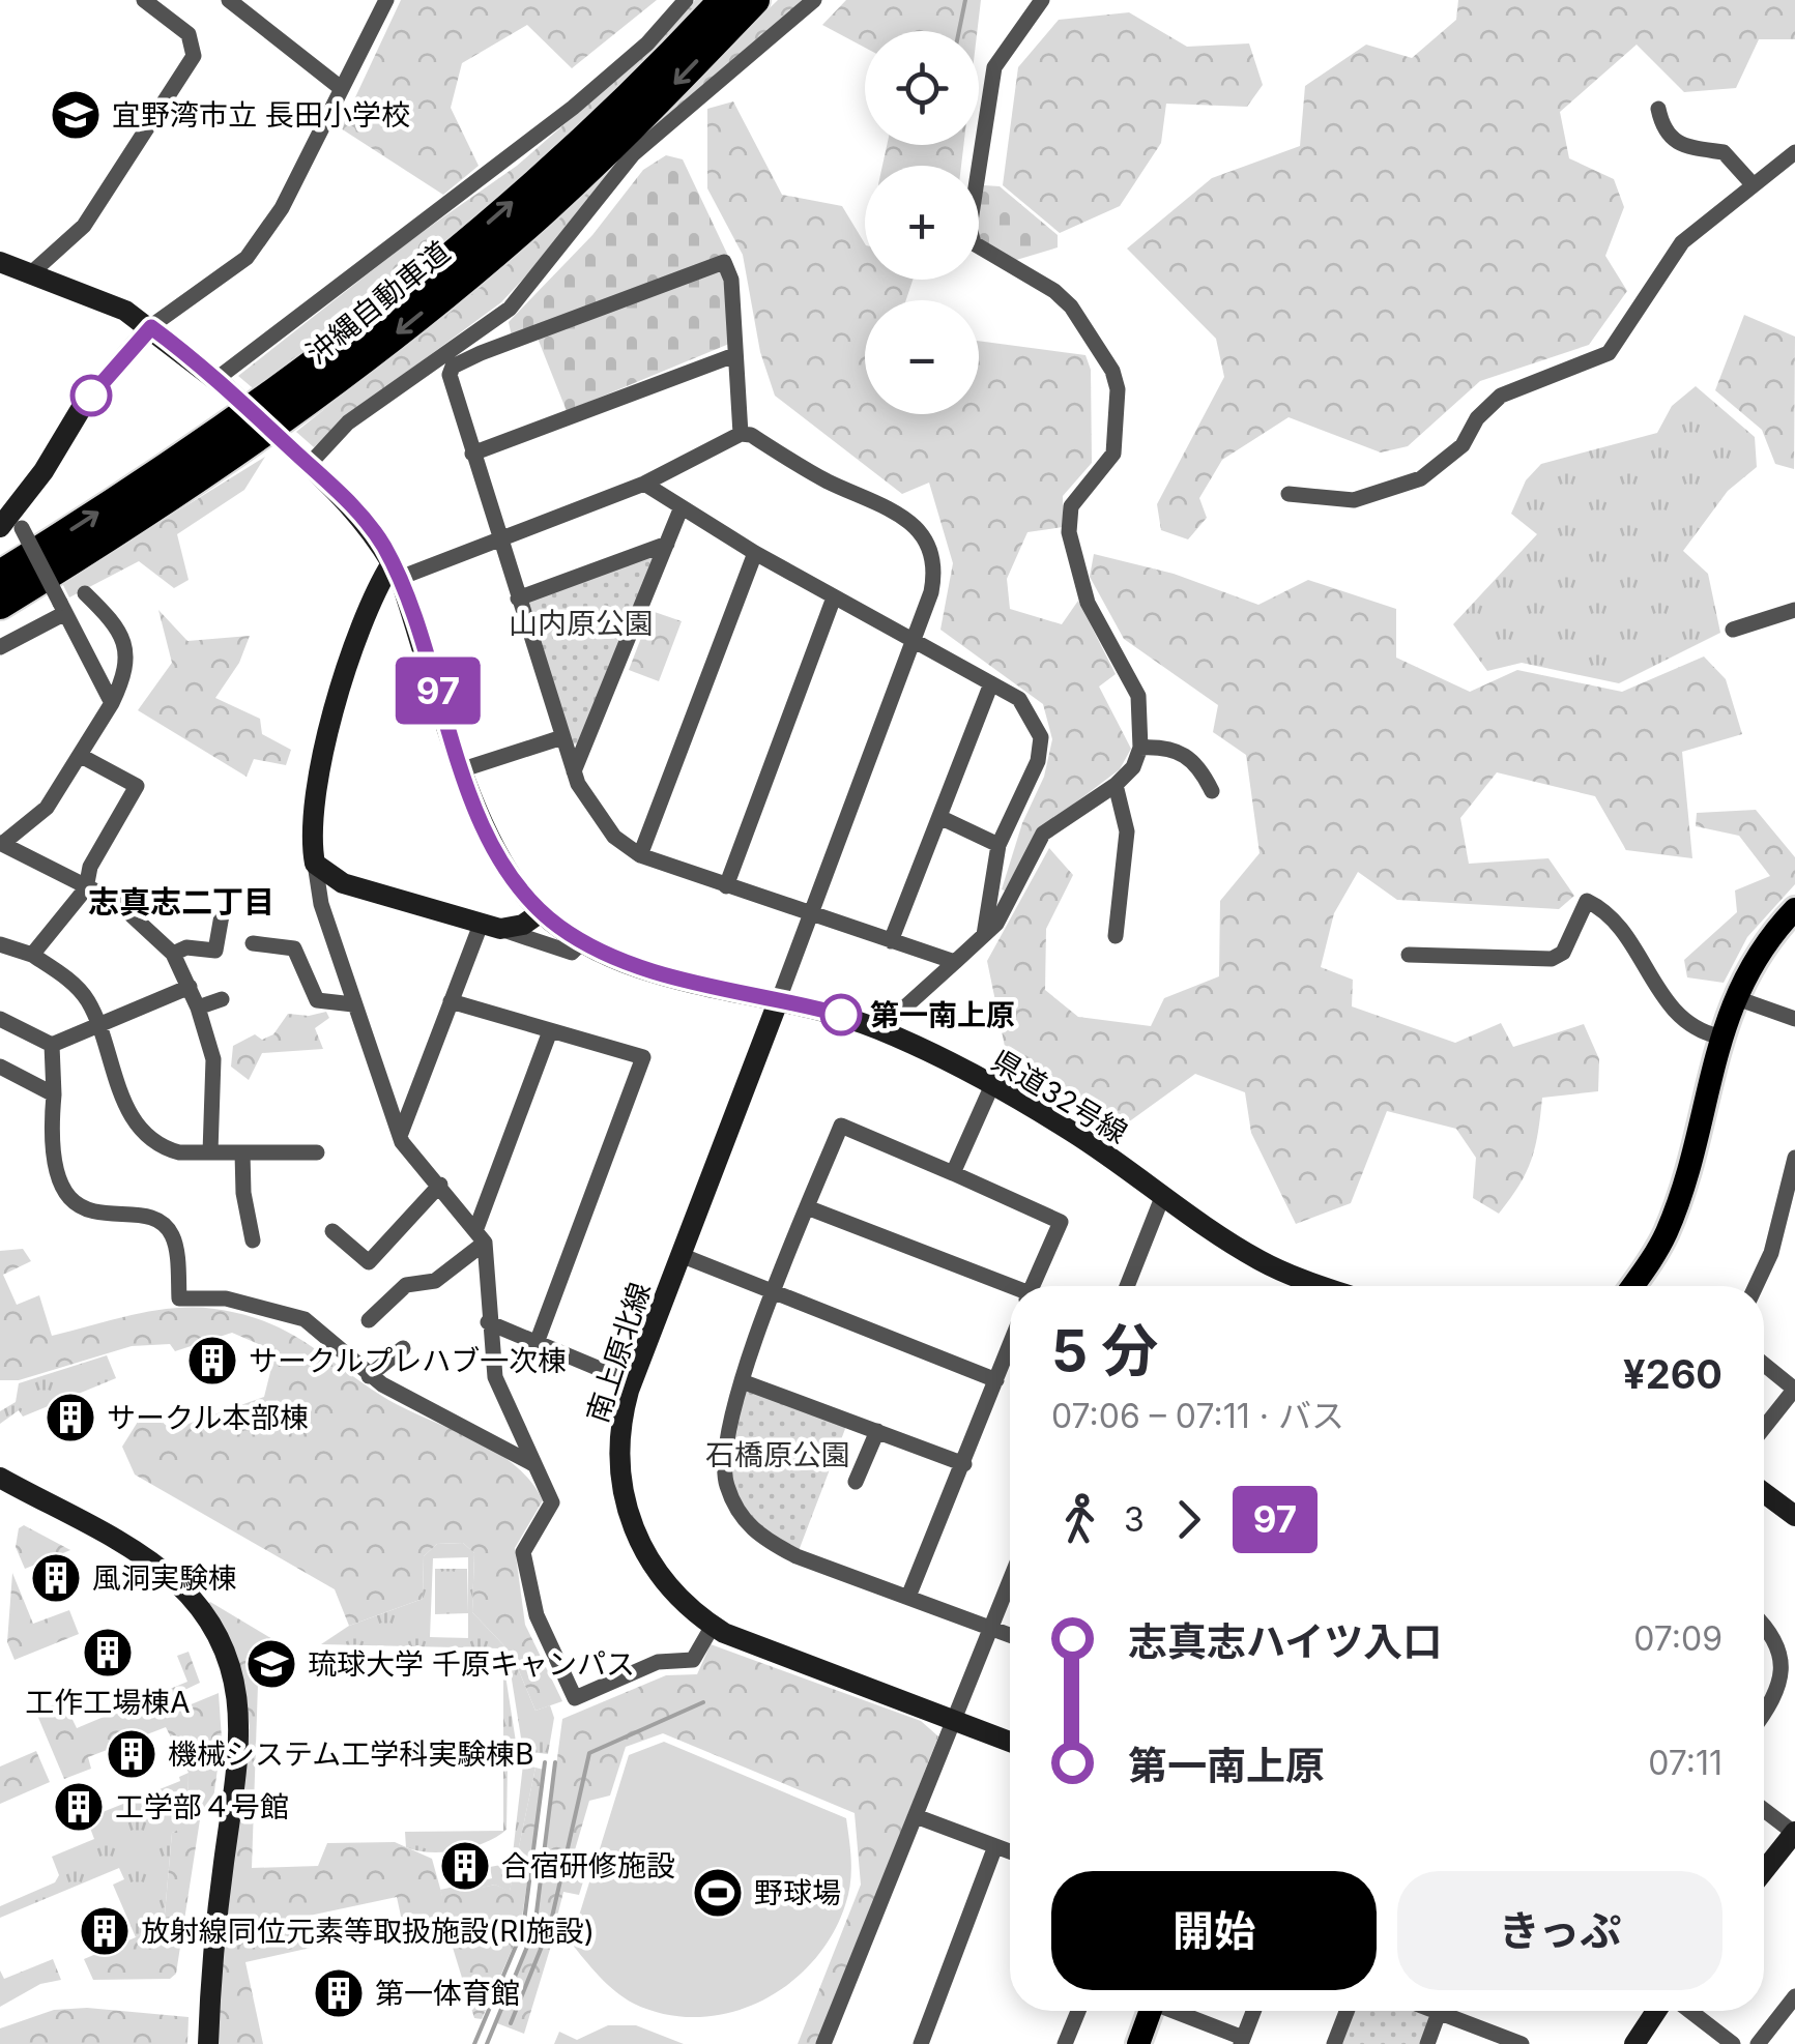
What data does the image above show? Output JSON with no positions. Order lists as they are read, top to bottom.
{
  "streets": {
    "highway": ["沖縄自動車道"],
    "main road": ["県道32号線", "南上原北線"]
  },
  "crossings": [
    ["県道32号線", "南上原北線"]
  ],
  "districts": ["志真志二丁目"],
  "parks": ["山内原公園", "石橋原公園"],
  "places": {
    "school or university": ["宜野湾市立 長田小学校", "琉球大学 千原キャンパス"],
    "other": ["第一南上原"],
    "building": [
      "サークルプレハブ一次棟",
      "サークル本部棟",
      "風洞実験棟",
      "工作工場棟A",
      "機械システム工学科実験棟B",
      "工学部４号館",
      "合宿研修施設",
      "放射線同位元素等取扱施設(RI施設)",
      "第一体育館"
    ],
    "sports": ["野球場"]
  },
  "lines": ["bus line 97"],
  "page": {
    "on_map": "97",
    "map_buttons": ["+", "−"],
    "heading": ["5 分", "07:06 – 07:11 · バス", "¥260"],
    "legs": ["3", "97"],
    "list": [
      {
        "name": "志真志ハイツ入口",
        "value": "07:09"
      },
      {
        "name": "第一南上原",
        "value": "07:11"
      }
    ],
    "buttons": ["開始", "きっぷ"]
  }
}
